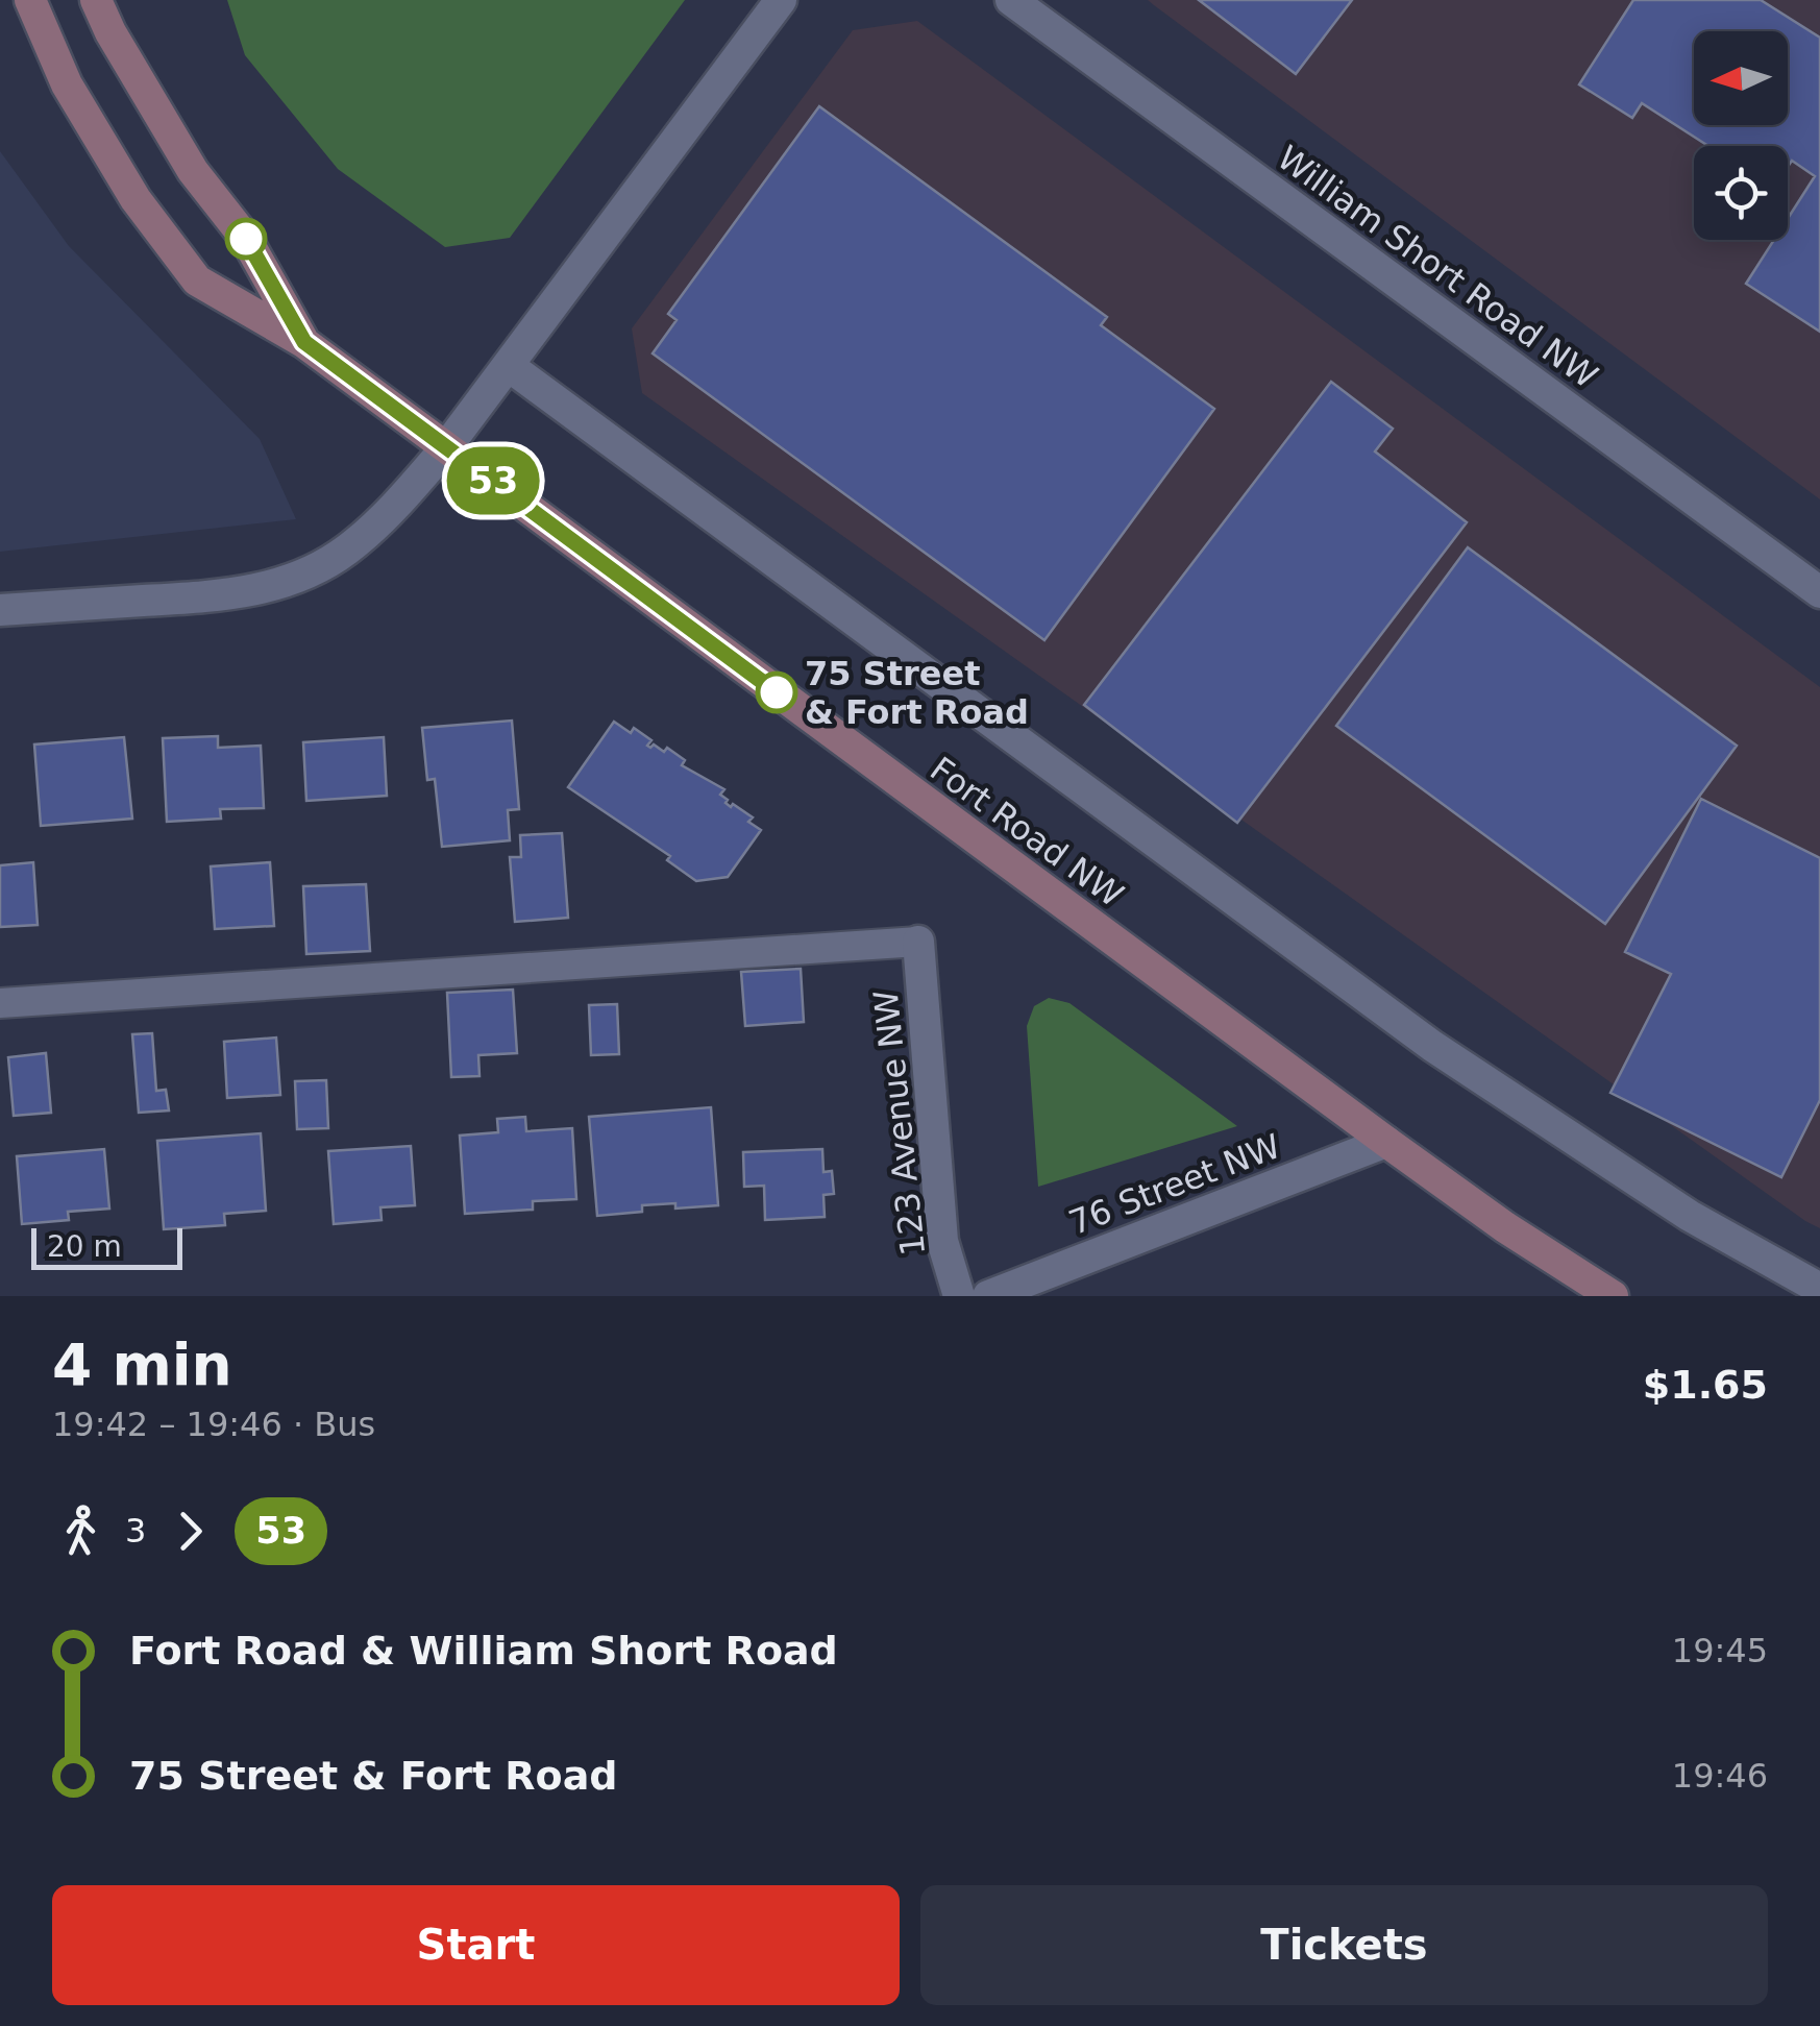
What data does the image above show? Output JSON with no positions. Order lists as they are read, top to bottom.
{
  "streets": {
    "street": [
      "William Short Road NW",
      "Fort Road NW",
      "123 Avenue NW",
      "76 Street NW"
    ]
  },
  "crossings": [
    ["Fort Road NW", "76 Street NW"]
  ],
  "places": ["75 Street & Fort Road"],
  "lines": ["bus line 53"],
  "scale_bar": "20 m",
  "north": "left",
  "page": {
    "on_map": "53",
    "scale": "20 m",
    "heading": ["4 min", "19:42 – 19:46 · Bus", "$1.65"],
    "legs": ["3", "53"],
    "list": [
      {
        "name": "Fort Road & William Short Road",
        "value": "19:45"
      },
      {
        "name": "75 Street & Fort Road",
        "value": "19:46"
      }
    ],
    "buttons": ["Start", "Tickets"]
  }
}
